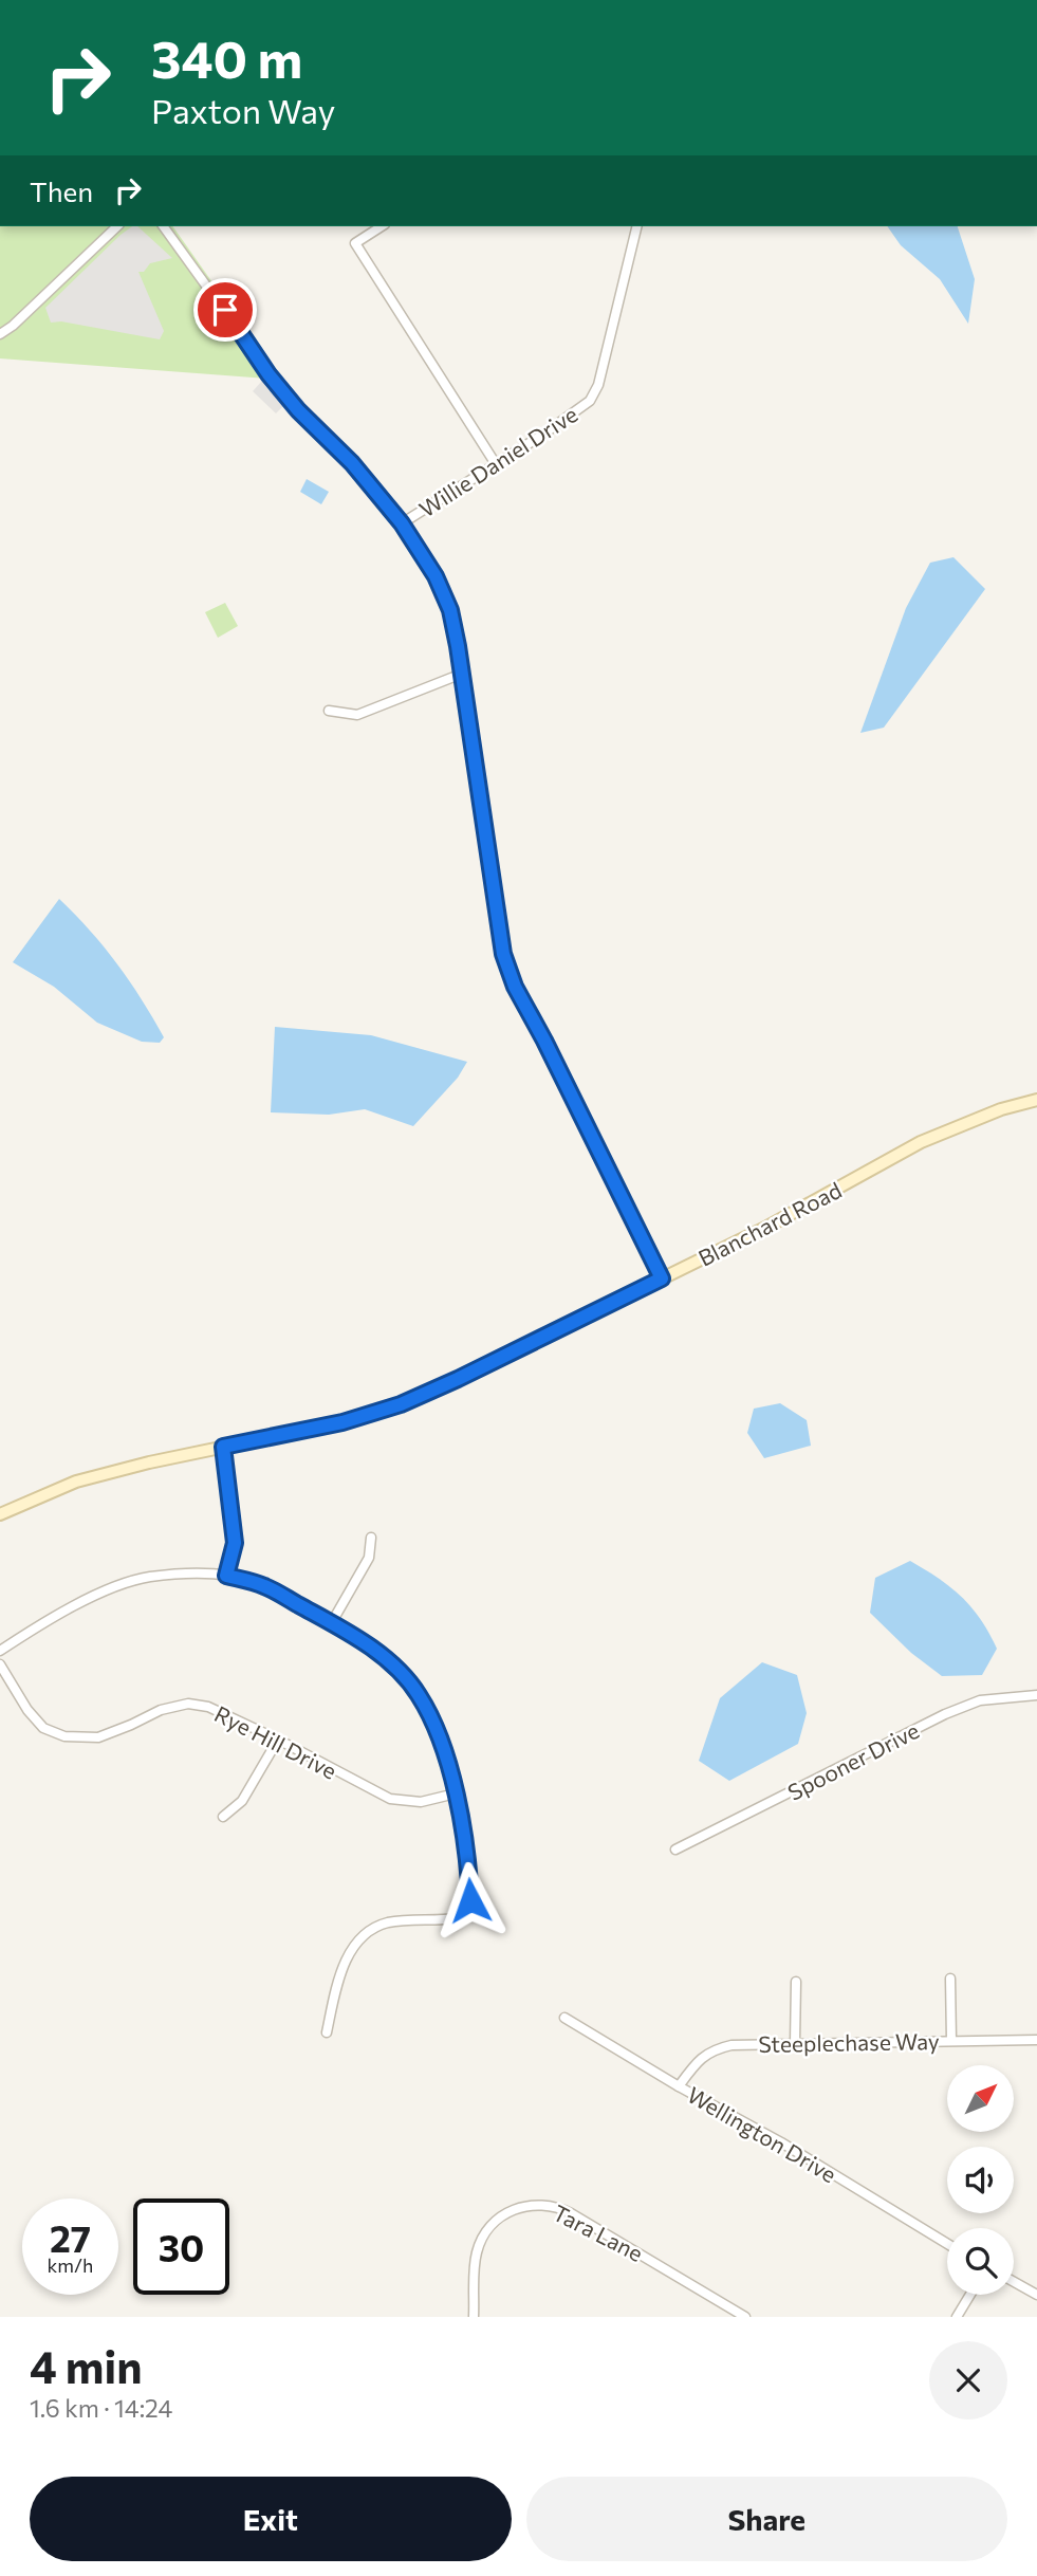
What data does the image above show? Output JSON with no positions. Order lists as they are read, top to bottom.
{
  "streets": {
    "street": [
      "Willie Daniel Drive",
      "Blanchard Road",
      "Rye Hill Drive",
      "Spooner Drive",
      "Steeplechase Way",
      "Wellington Drive",
      "Tara Lane"
    ]
  },
  "crossings": [
    ["Steeplechase Way", "Wellington Drive"]
  ],
  "north": "top right",
  "page": {
    "turn": ["340 m", "Paxton Way"],
    "then": "Then",
    "speed": "27 km/h",
    "limit": "30",
    "heading": ["4 min", "1.6 km · 14:24"],
    "buttons": ["Exit", "Share"]
  }
}
